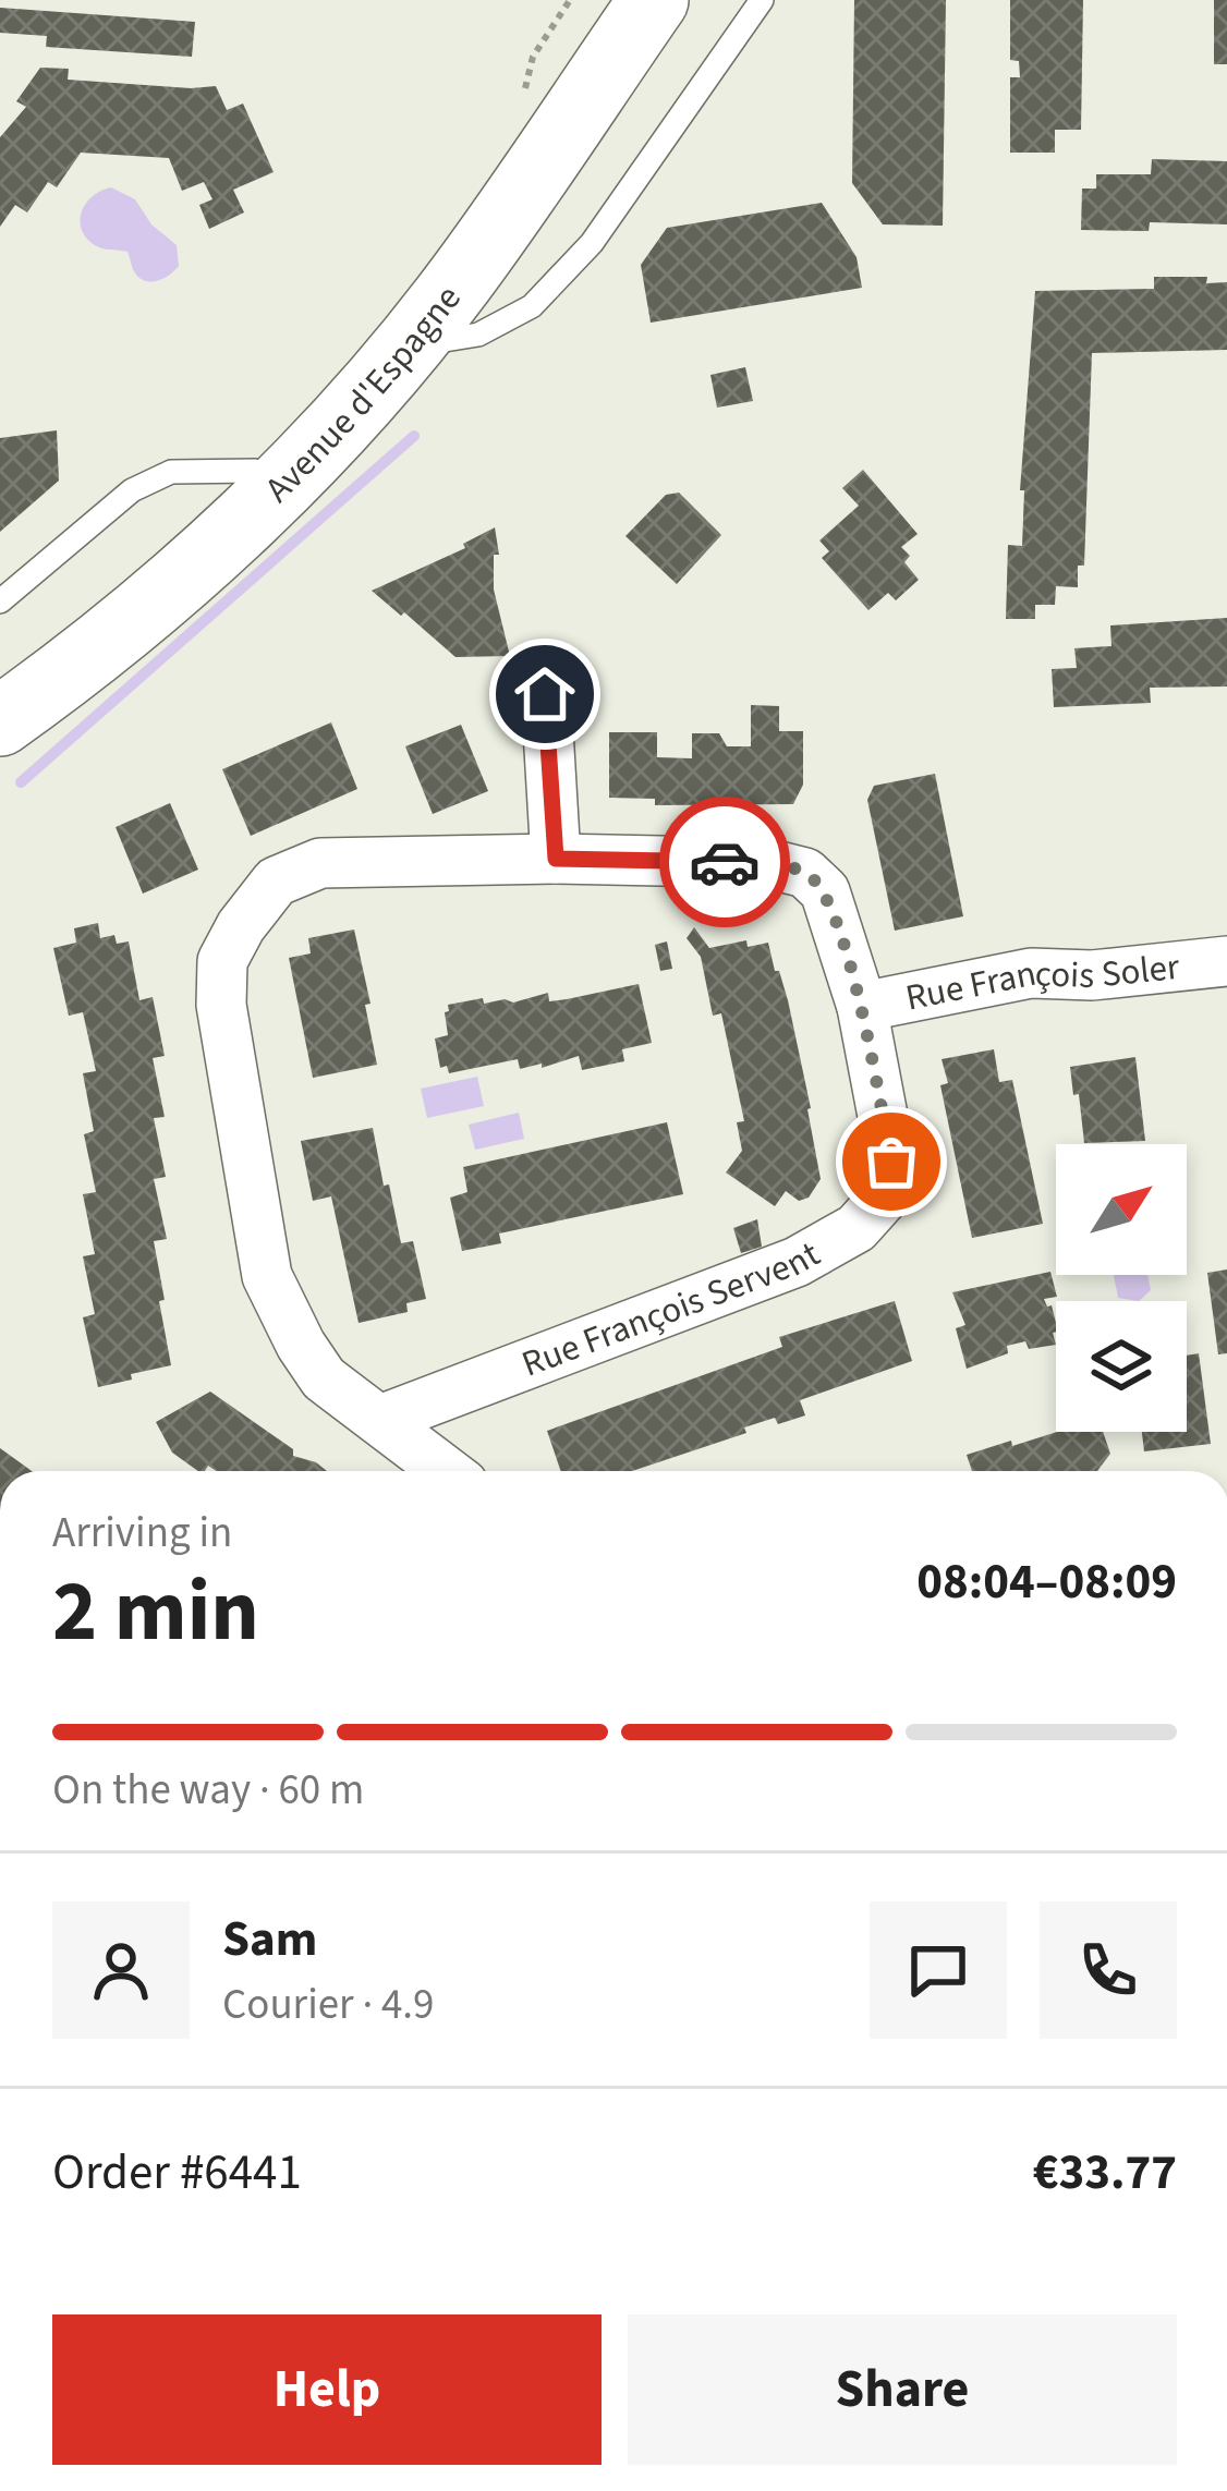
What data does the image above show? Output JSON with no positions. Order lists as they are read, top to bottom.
{
  "streets": {
    "main road": ["Avenue d'Espagne"],
    "street": ["Rue François Soler", "Rue François Servent"]
  },
  "crossings": [
    ["Rue François Soler", "Rue François Servent"]
  ],
  "north": "top right",
  "page": {
    "heading": ["2 min", "Arriving in", "08:04–08:09"],
    "panel": [
      "Sam",
      "Courier · 4.9",
      "Order #6441",
      "€33.77"
    ],
    "bar": "On the way · 60 m",
    "buttons": ["Help", "Share"]
  }
}
